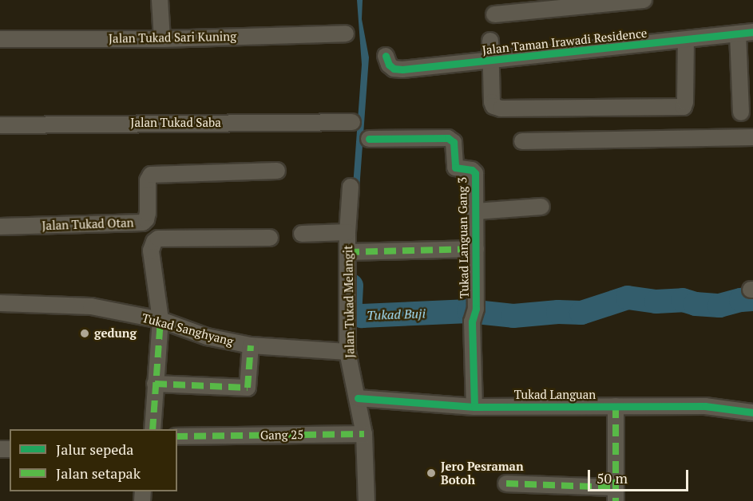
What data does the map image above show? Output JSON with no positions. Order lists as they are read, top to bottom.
{
  "streets": {
    "street": [
      "Jalan Tukad Sari Kuning",
      "Jalan Taman Irawadi Residence",
      "Jalan Tukad Saba",
      "Jalan Tukad Otan",
      "Tukad Languan Gang 3",
      "Jalan Tukad Melangit",
      "Tukad Sanghyang",
      "Tukad Languan",
      "Gang 25"
    ]
  },
  "crossings": [
    ["Tukad Languan Gang 3", "Tukad Languan"],
    ["Jalan Tukad Melangit", "Tukad Sanghyang"],
    ["Jalan Tukad Melangit", "Tukad Languan"],
    ["Jalan Tukad Melangit", "Gang 25"]
  ],
  "water": ["Tukad Buji"],
  "places": ["gedung", "Jero Pesraman Botoh"],
  "legend": ["Jalur sepeda", "Jalan setapak"],
  "scale_bar": "50 m"
}
